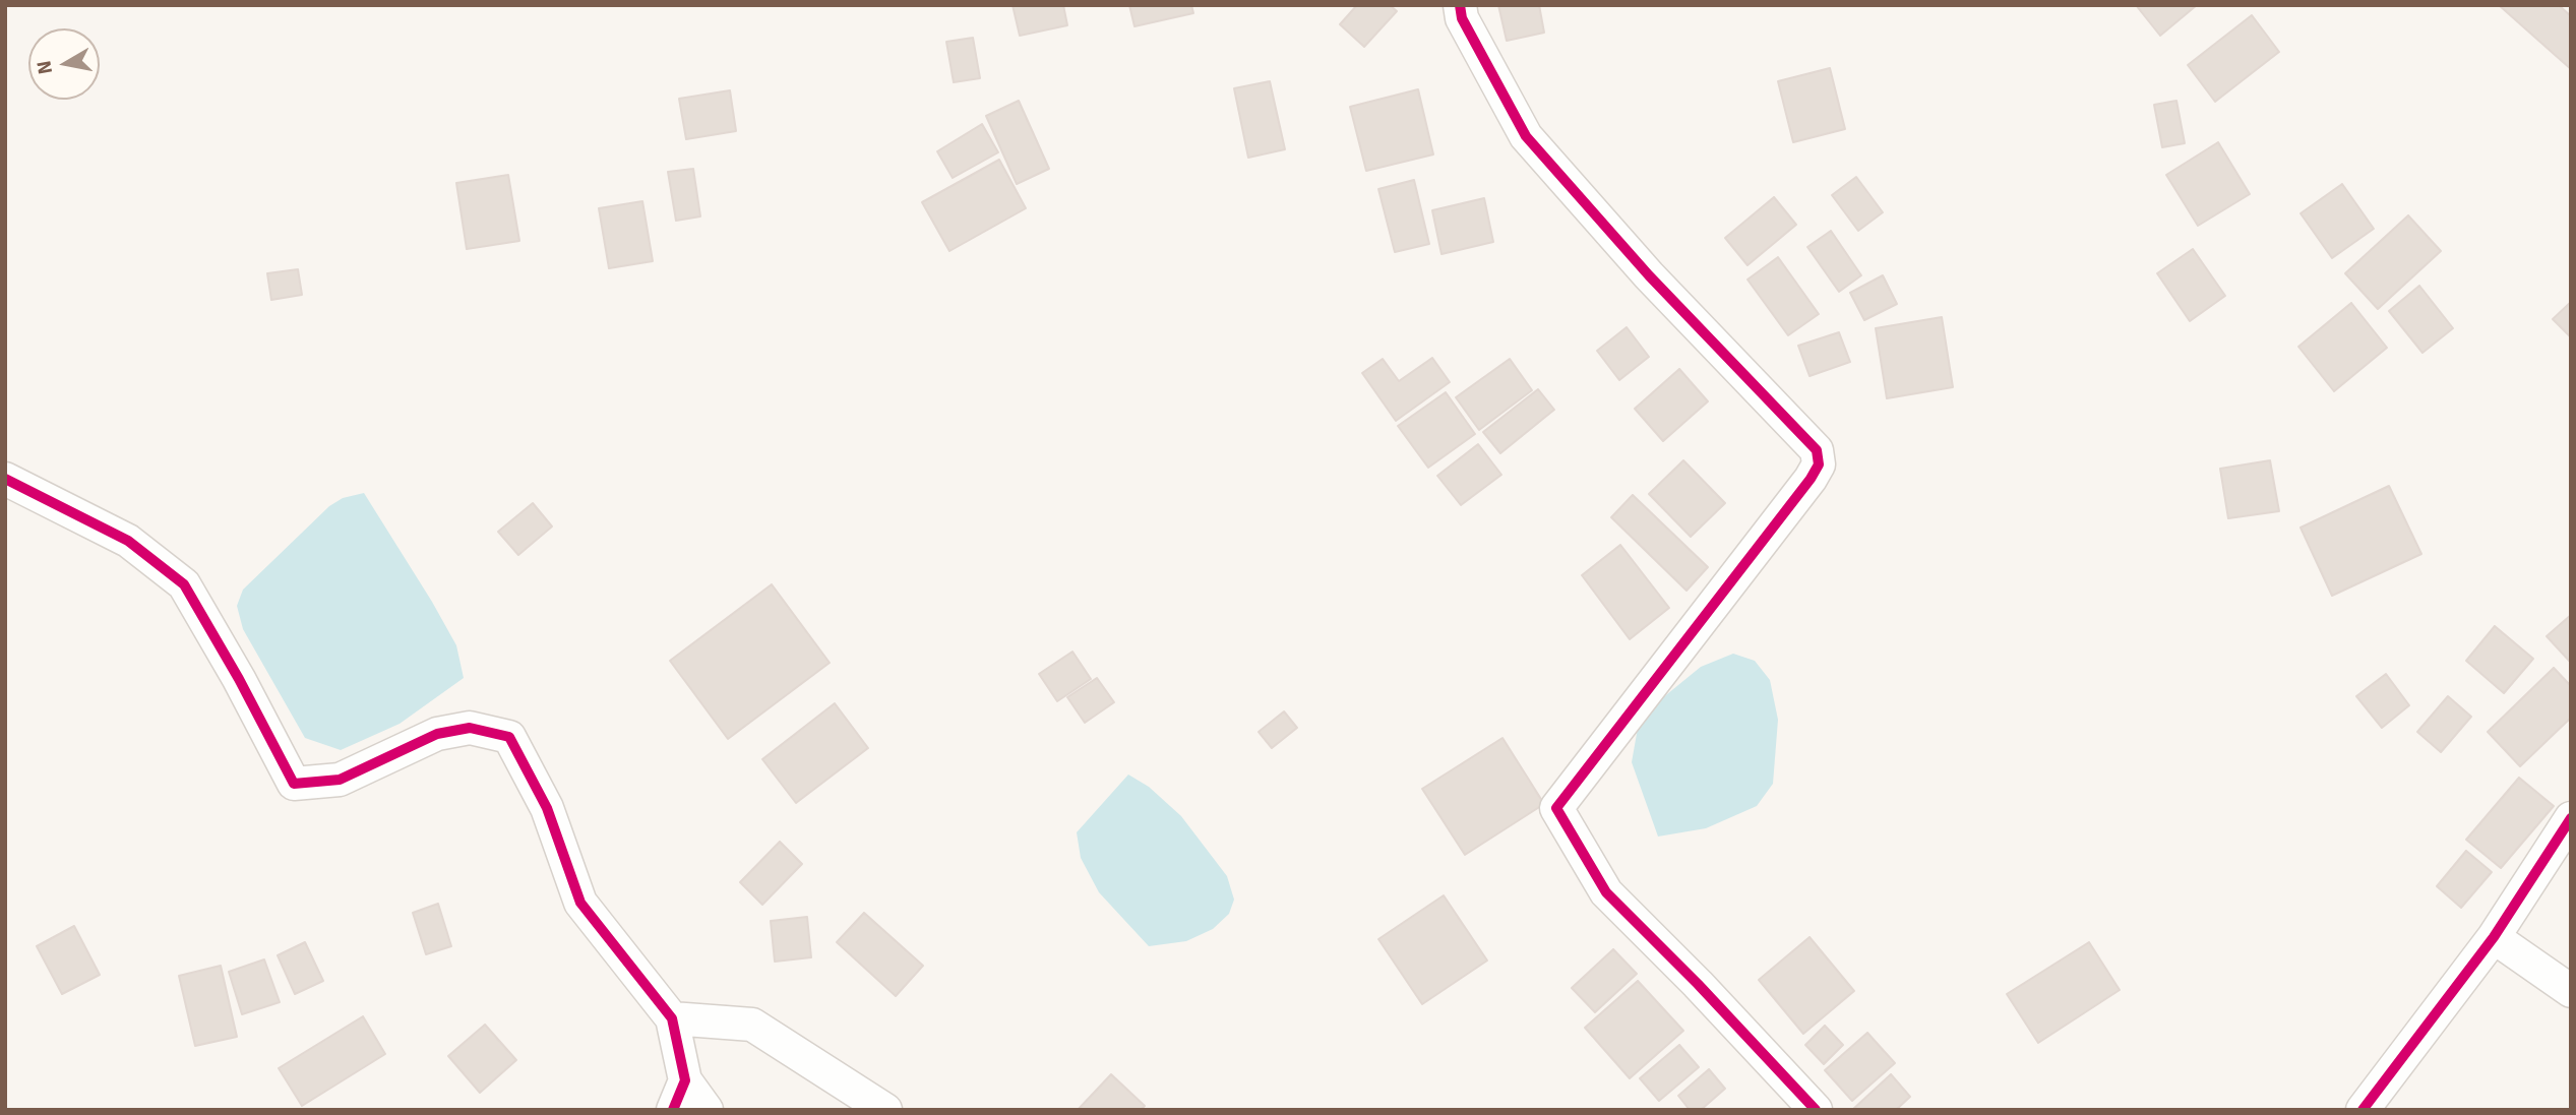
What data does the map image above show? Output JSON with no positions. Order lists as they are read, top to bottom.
{
  "north": "left"
}
